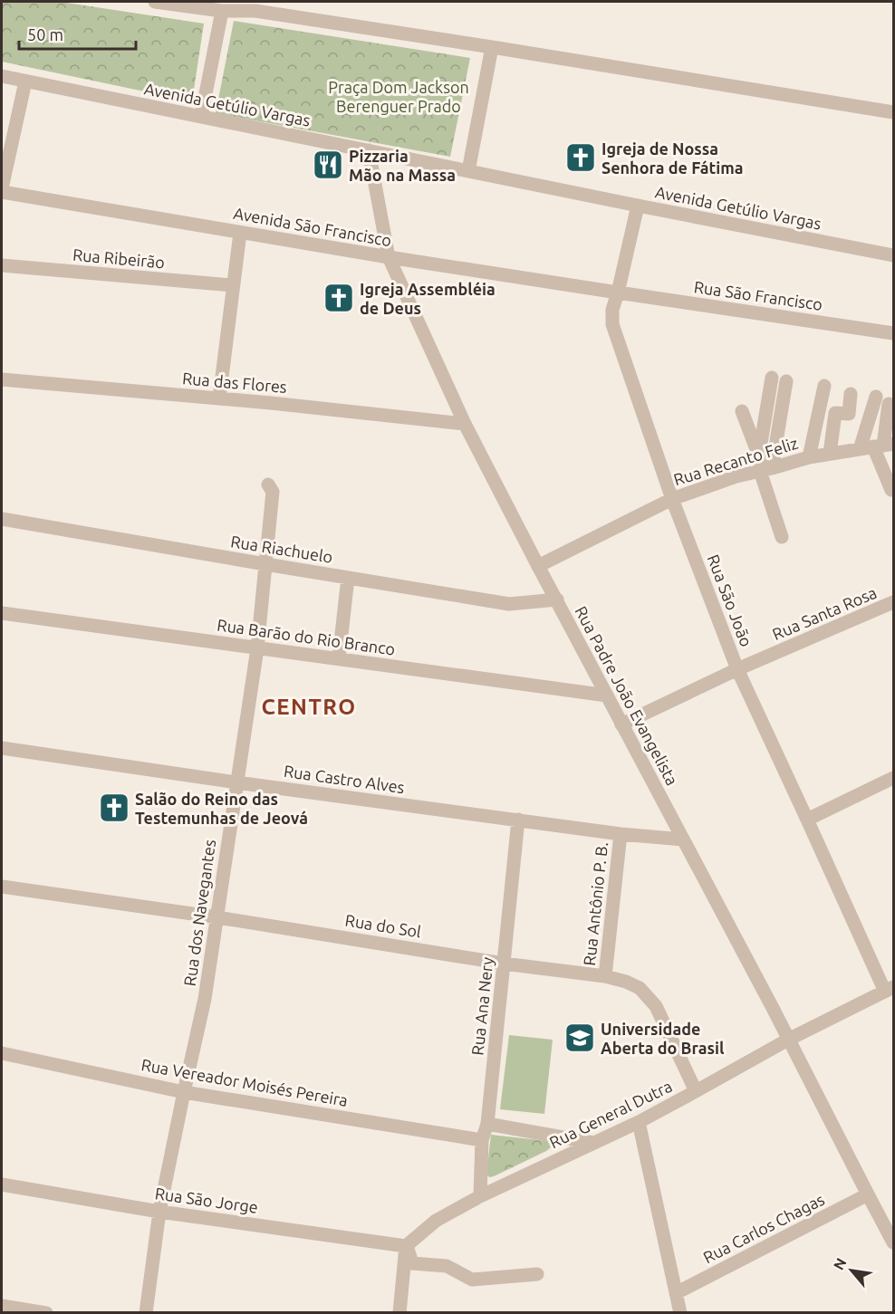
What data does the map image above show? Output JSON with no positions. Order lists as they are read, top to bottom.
{
  "streets": {
    "street": [
      "Avenida Getúlio Vargas",
      "Avenida São Francisco",
      "Rua Ribeirão",
      "Rua São Francisco",
      "Rua das Flores",
      "Rua Recanto Feliz",
      "Rua Riachuelo",
      "Rua São João",
      "Rua Santa Rosa",
      "Rua Barão do Rio Branco",
      "Rua Padre João Evangelista",
      "Rua Castro Alves",
      "Rua Antônio P. B.",
      "Rua dos Navegantes",
      "Rua do Sol",
      "Rua Ana Nery",
      "Rua Vereador Moisés Pereira",
      "Rua General Dutra",
      "Rua São Jorge",
      "Rua Carlos Chagas"
    ]
  },
  "crossings": [
    ["Avenida Getúlio Vargas", "Rua São João"],
    ["Avenida Getúlio Vargas", "Rua Padre João Evangelista"],
    ["Avenida São Francisco", "Rua São Francisco"],
    ["Avenida São Francisco", "Rua São João"],
    ["Avenida São Francisco", "Rua Padre João Evangelista"],
    ["Rua São Francisco", "Rua São João"],
    ["Rua das Flores", "Rua Padre João Evangelista"],
    ["Rua Recanto Feliz", "Rua São João"],
    ["Rua Recanto Feliz", "Rua Padre João Evangelista"],
    ["Rua Riachuelo", "Rua Padre João Evangelista"],
    ["Rua Riachuelo", "Rua dos Navegantes"],
    ["Rua São João", "Rua Santa Rosa"],
    ["Rua São João", "Rua General Dutra"],
    ["Rua Santa Rosa", "Rua Padre João Evangelista"],
    ["Rua Barão do Rio Branco", "Rua Padre João Evangelista"],
    ["Rua Barão do Rio Branco", "Rua dos Navegantes"],
    ["Rua Padre João Evangelista", "Rua Castro Alves"],
    ["Rua Padre João Evangelista", "Rua General Dutra"],
    ["Rua Padre João Evangelista", "Rua Carlos Chagas"],
    ["Rua Castro Alves", "Rua Antônio P. B."],
    ["Rua Castro Alves", "Rua dos Navegantes"],
    ["Rua Castro Alves", "Rua Ana Nery"],
    ["Rua Antônio P. B.", "Rua do Sol"],
    ["Rua dos Navegantes", "Rua do Sol"],
    ["Rua dos Navegantes", "Rua Vereador Moisés Pereira"],
    ["Rua dos Navegantes", "Rua São Jorge"],
    ["Rua do Sol", "Rua Ana Nery"],
    ["Rua do Sol", "Rua General Dutra"],
    ["Rua Ana Nery", "Rua Vereador Moisés Pereira"],
    ["Rua Ana Nery", "Rua General Dutra"],
    ["Rua General Dutra", "Rua São Jorge"]
  ],
  "districts": ["CENTRO"],
  "parks": ["Praça Dom Jackson Berenguer Prado"],
  "places": {
    "church": ["Igreja de Nossa Senhora de Fátima", "Igreja Assembléia de Deus", "Salão do Reino das Testemunhas de Jeová"],
    "restaurant": ["Pizzaria Mão na Massa"],
    "school or university": ["Universidade Aberta do Brasil"]
  },
  "scale_bar": "50 m",
  "north": "top left"
}
